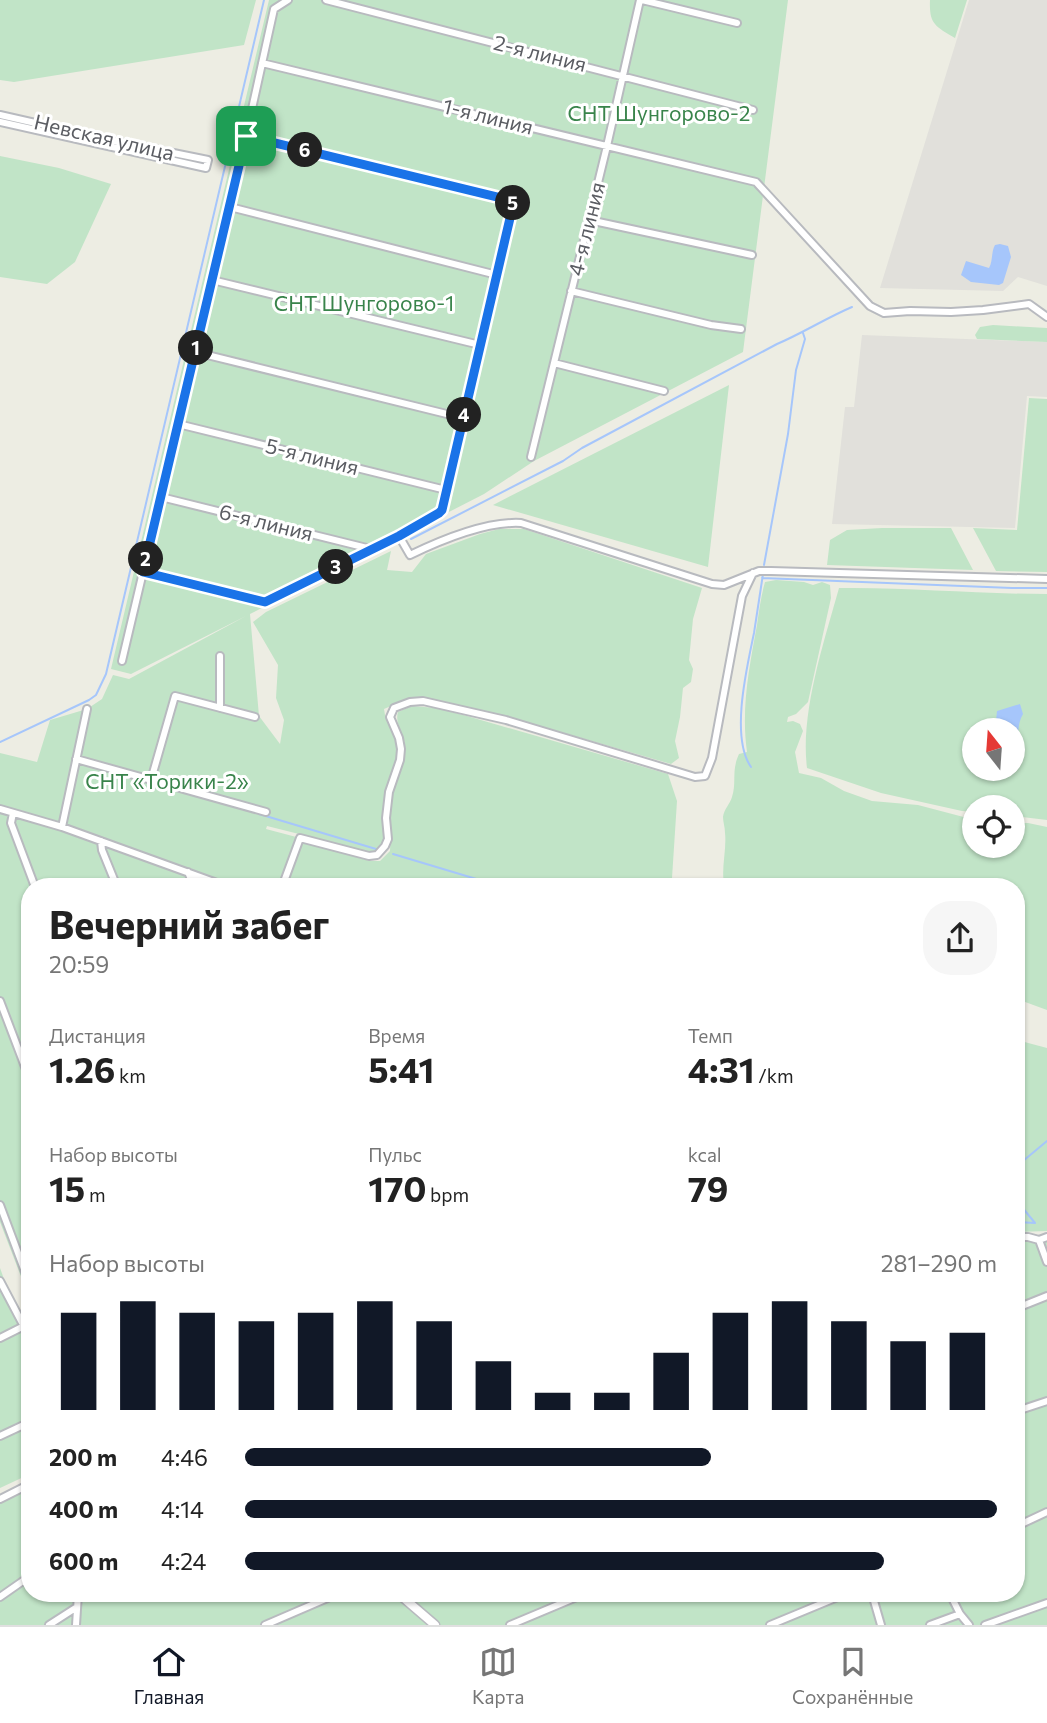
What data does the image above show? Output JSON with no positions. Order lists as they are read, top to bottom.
{
  "streets": {
    "street": [
      "2-я линия",
      "1-я линия",
      "Невская улица",
      "4-я линия",
      "5-я линия",
      "6-я линия"
    ]
  },
  "crossings": [
    ["2-я линия", "4-я линия"],
    ["1-я линия", "4-я линия"]
  ],
  "parks": ["СНТ Шунгорово-2", "СНТ Шунгорово-1", "СНТ «Торики-2»"],
  "north": "top",
  "page": {
    "pins": [
      "6",
      "5",
      "1",
      "4",
      "2",
      "3"
    ],
    "heading": ["Вечерний забег", "20:59"],
    "stats": [
      ["Дистанция", "1.26 km"],
      ["Время", "5:41"],
      ["Темп", "4:31 /km"],
      ["Набор высоты", "15 m"],
      ["Пульс", "170 bpm"],
      ["kcal", "79"]
    ],
    "chart": ["Набор высоты", "281–290 m"],
    "list": [
      {
        "name": "200 m",
        "note": "4:46"
      },
      {
        "name": "400 m",
        "note": "4:14"
      },
      {
        "name": "600 m",
        "note": "4:24"
      }
    ],
    "tabs": ["Главная", "Карта", "Сохранённые"]
  }
}
